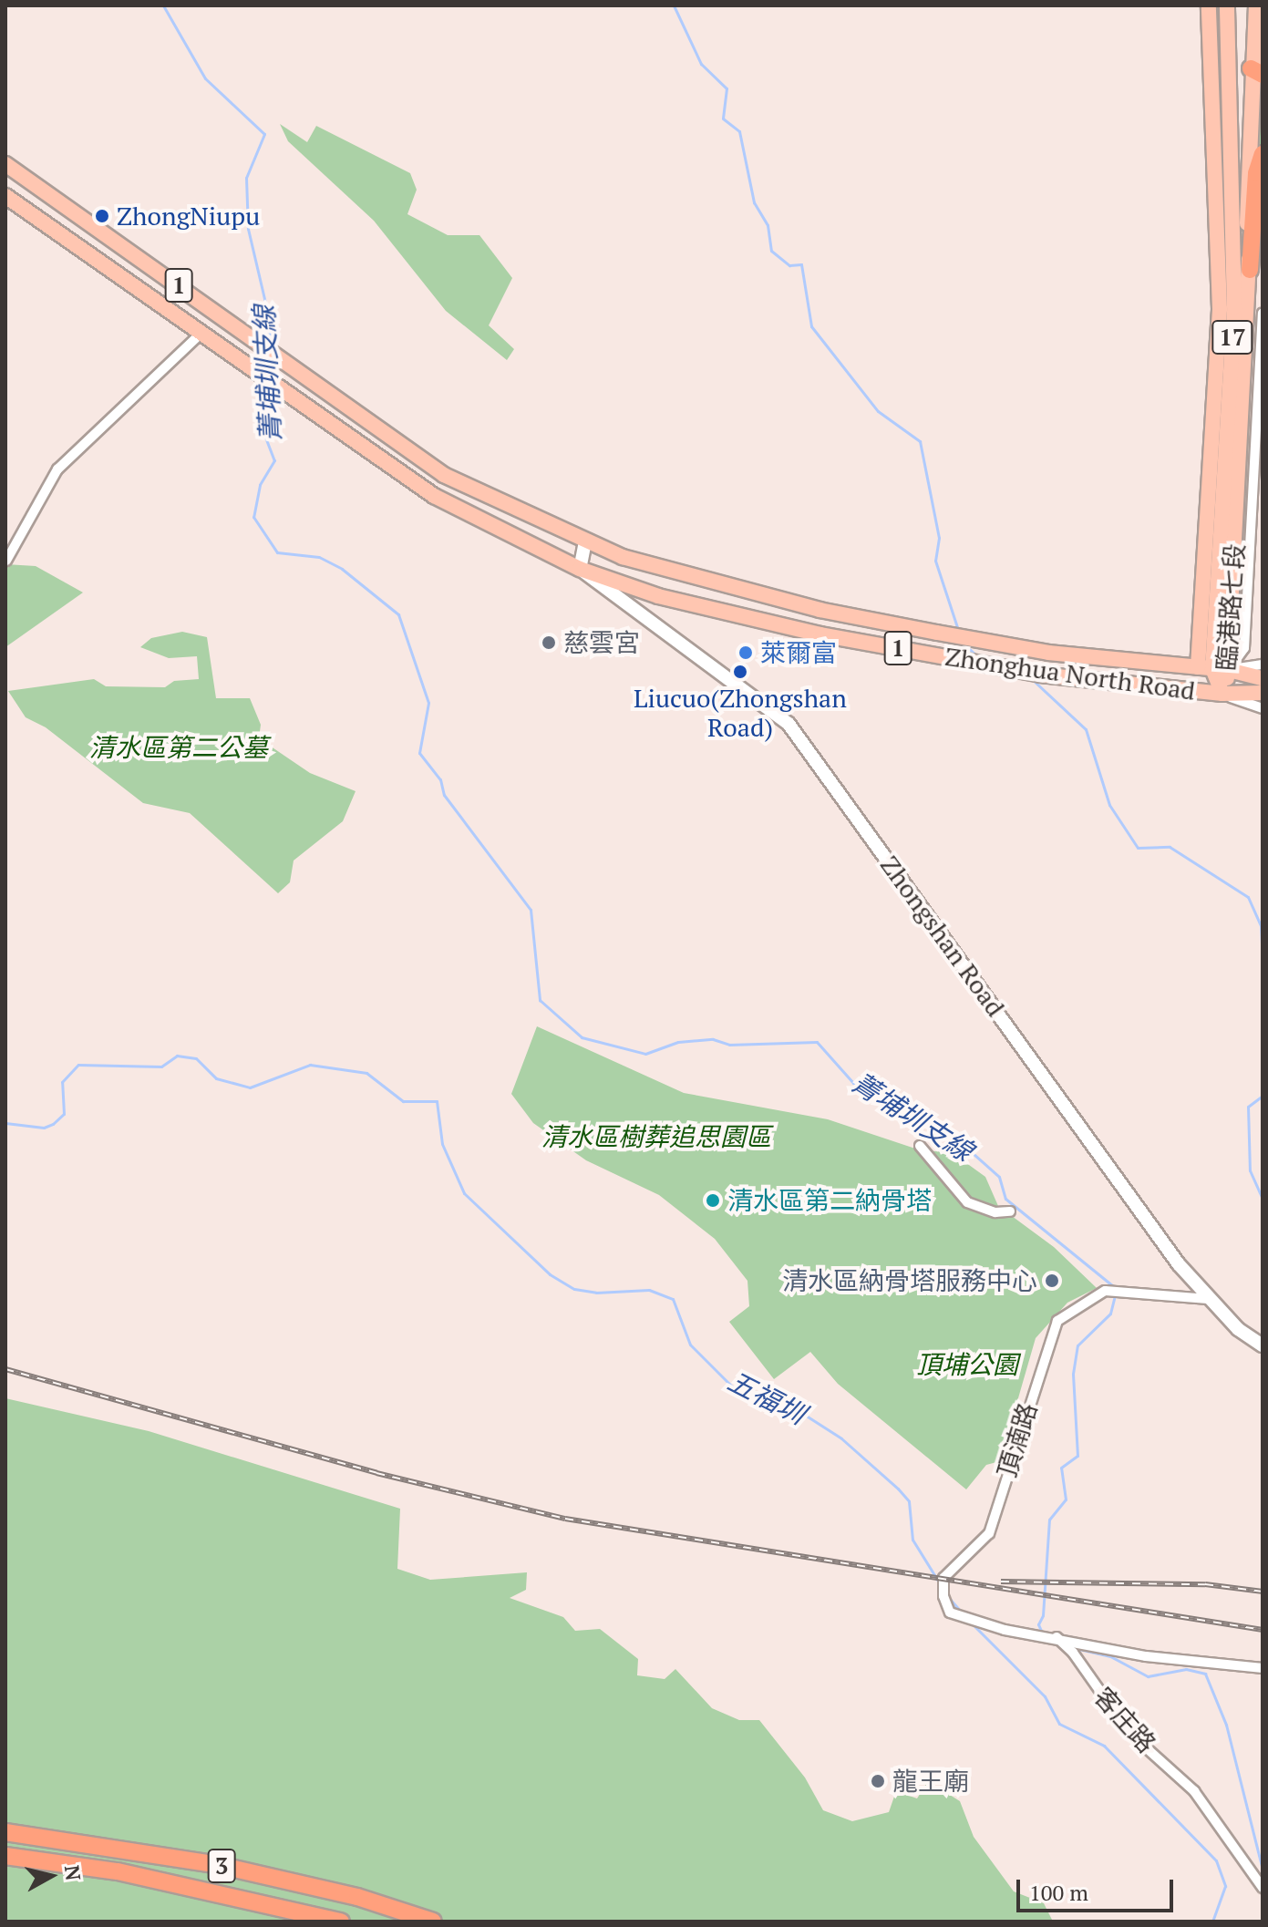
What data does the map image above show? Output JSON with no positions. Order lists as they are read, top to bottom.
{
  "streets": {
    "highway": ["3"],
    "main road": [
      "1",
      "17",
      "臨港路七段",
      "Zhonghua North Road",
      "Zhongshan Road"
    ],
    "street": ["頂湳路", "客庄路"]
  },
  "crossings": [
    ["1", "臨港路七段"],
    ["1", "Zhonghua North Road"],
    ["臨港路七段", "Zhonghua North Road"],
    ["Zhonghua North Road", "Zhongshan Road"],
    ["Zhongshan Road", "頂湳路"],
    ["頂湳路", "客庄路"]
  ],
  "water": ["菁埔圳支線", "五福圳"],
  "parks": ["清水區第二公墓", "清水區樹葬追思園區", "頂埔公園"],
  "places": [
    "ZhongNiupu",
    "慈雲宮",
    "萊爾富",
    "Liucuo(Zhongshan Road)",
    "清水區第二納骨塔",
    "清水區納骨塔服務中心",
    "龍王廟"
  ],
  "scale_bar": "100 m",
  "north": "right"
}
